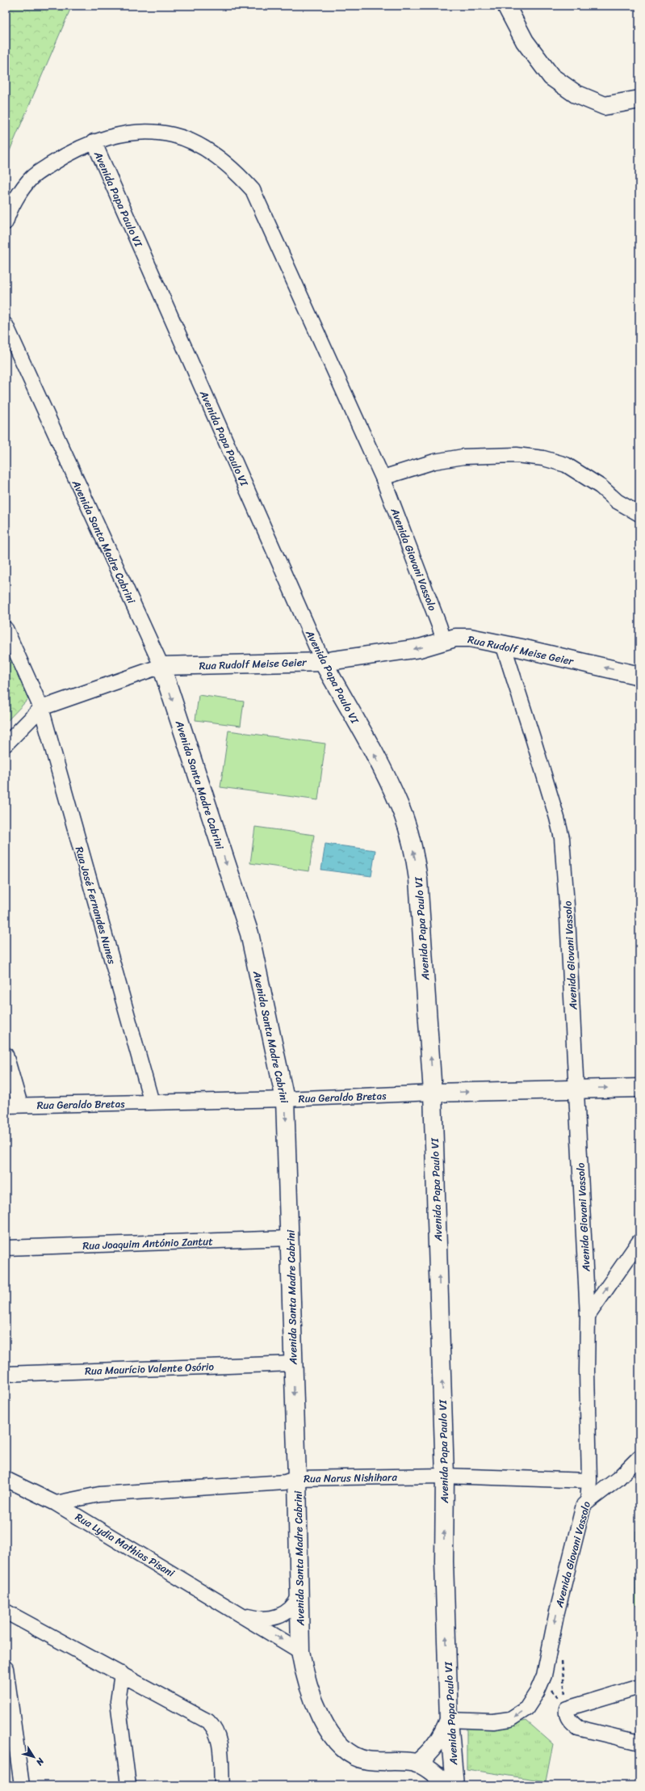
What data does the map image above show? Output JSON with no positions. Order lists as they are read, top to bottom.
{
  "streets": {
    "main road": [
      "Avenida Papa Paulo VI",
      "Avenida Santa Madre Cabrini",
      "Rua Rudolf Meise Geier",
      "Rua Geraldo Bretas"
    ],
    "street": [
      "Avenida Giovani Vassolo",
      "Rua José Fernandes Nunes",
      "Rua Joaquim António Zantut",
      "Rua Maurício Valente Osório",
      "Rua Narus Nishihara",
      "Rua Lydia Mathias Pisani"
    ]
  },
  "crossings": [
    ["Avenida Papa Paulo VI", "Avenida Giovani Vassolo"],
    ["Avenida Papa Paulo VI", "Rua Rudolf Meise Geier"],
    ["Avenida Papa Paulo VI", "Rua Geraldo Bretas"],
    ["Avenida Papa Paulo VI", "Rua Narus Nishihara"],
    ["Avenida Santa Madre Cabrini", "Rua Rudolf Meise Geier"],
    ["Avenida Santa Madre Cabrini", "Rua Geraldo Bretas"],
    ["Avenida Santa Madre Cabrini", "Rua Joaquim António Zantut"],
    ["Avenida Santa Madre Cabrini", "Rua Maurício Valente Osório"],
    ["Avenida Santa Madre Cabrini", "Rua Narus Nishihara"],
    ["Avenida Giovani Vassolo", "Rua Rudolf Meise Geier"],
    ["Avenida Giovani Vassolo", "Rua Geraldo Bretas"],
    ["Avenida Giovani Vassolo", "Rua Narus Nishihara"],
    ["Rua Rudolf Meise Geier", "Rua José Fernandes Nunes"],
    ["Rua José Fernandes Nunes", "Rua Geraldo Bretas"],
    ["Rua Narus Nishihara", "Rua Lydia Mathias Pisani"]
  ],
  "one_way": ["Avenida Papa Paulo VI", "Avenida Santa Madre Cabrini", "Rua Rudolf Meise Geier"],
  "north": "bottom right"
}
